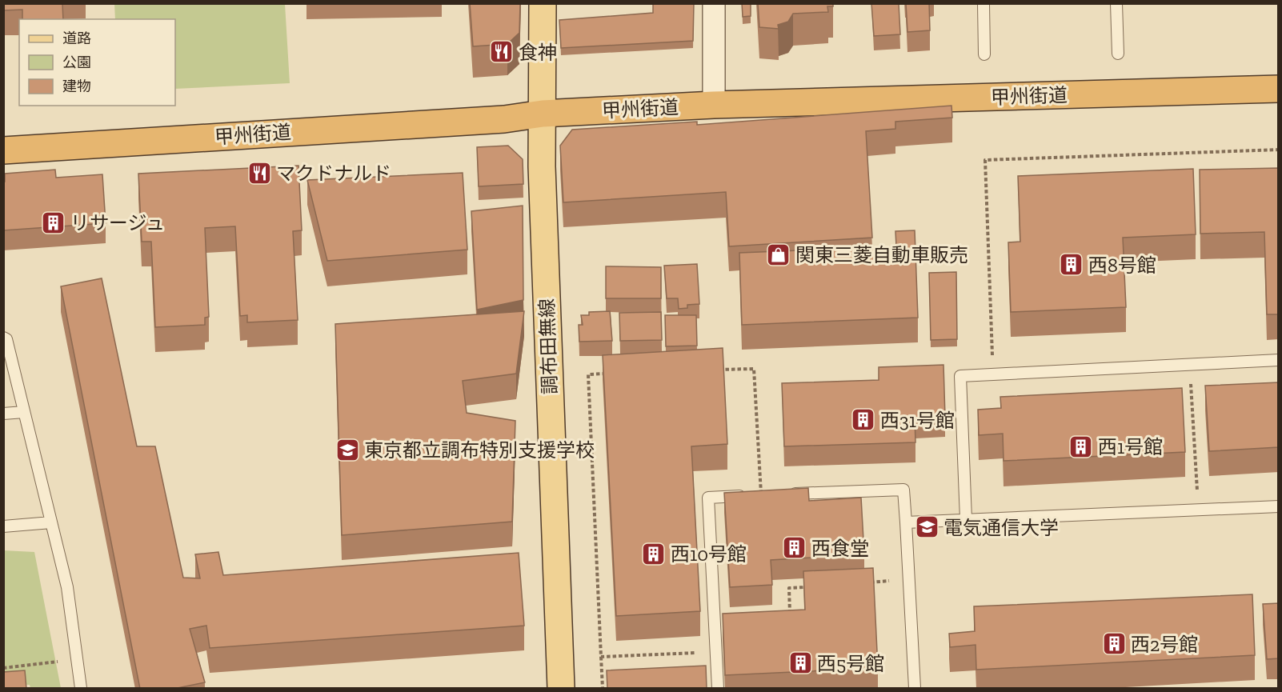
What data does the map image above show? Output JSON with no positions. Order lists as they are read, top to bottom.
{
  "streets": {
    "highway": ["甲州街道"],
    "main road": ["調布田無線"]
  },
  "crossings": [
    ["甲州街道", "調布田無線"]
  ],
  "places": {
    "restaurant": ["食神", "マクドナルド"],
    "building": [
      "リサージュ",
      "西8号館",
      "西31号館",
      "西1号館",
      "西食堂",
      "西10号館",
      "西2号館",
      "西5号館"
    ],
    "shop": ["関東三菱自動車販売"],
    "school or university": ["東京都立調布特別支援学校", "電気通信大学"]
  },
  "legend": ["道路", "公園", "建物"]
}
